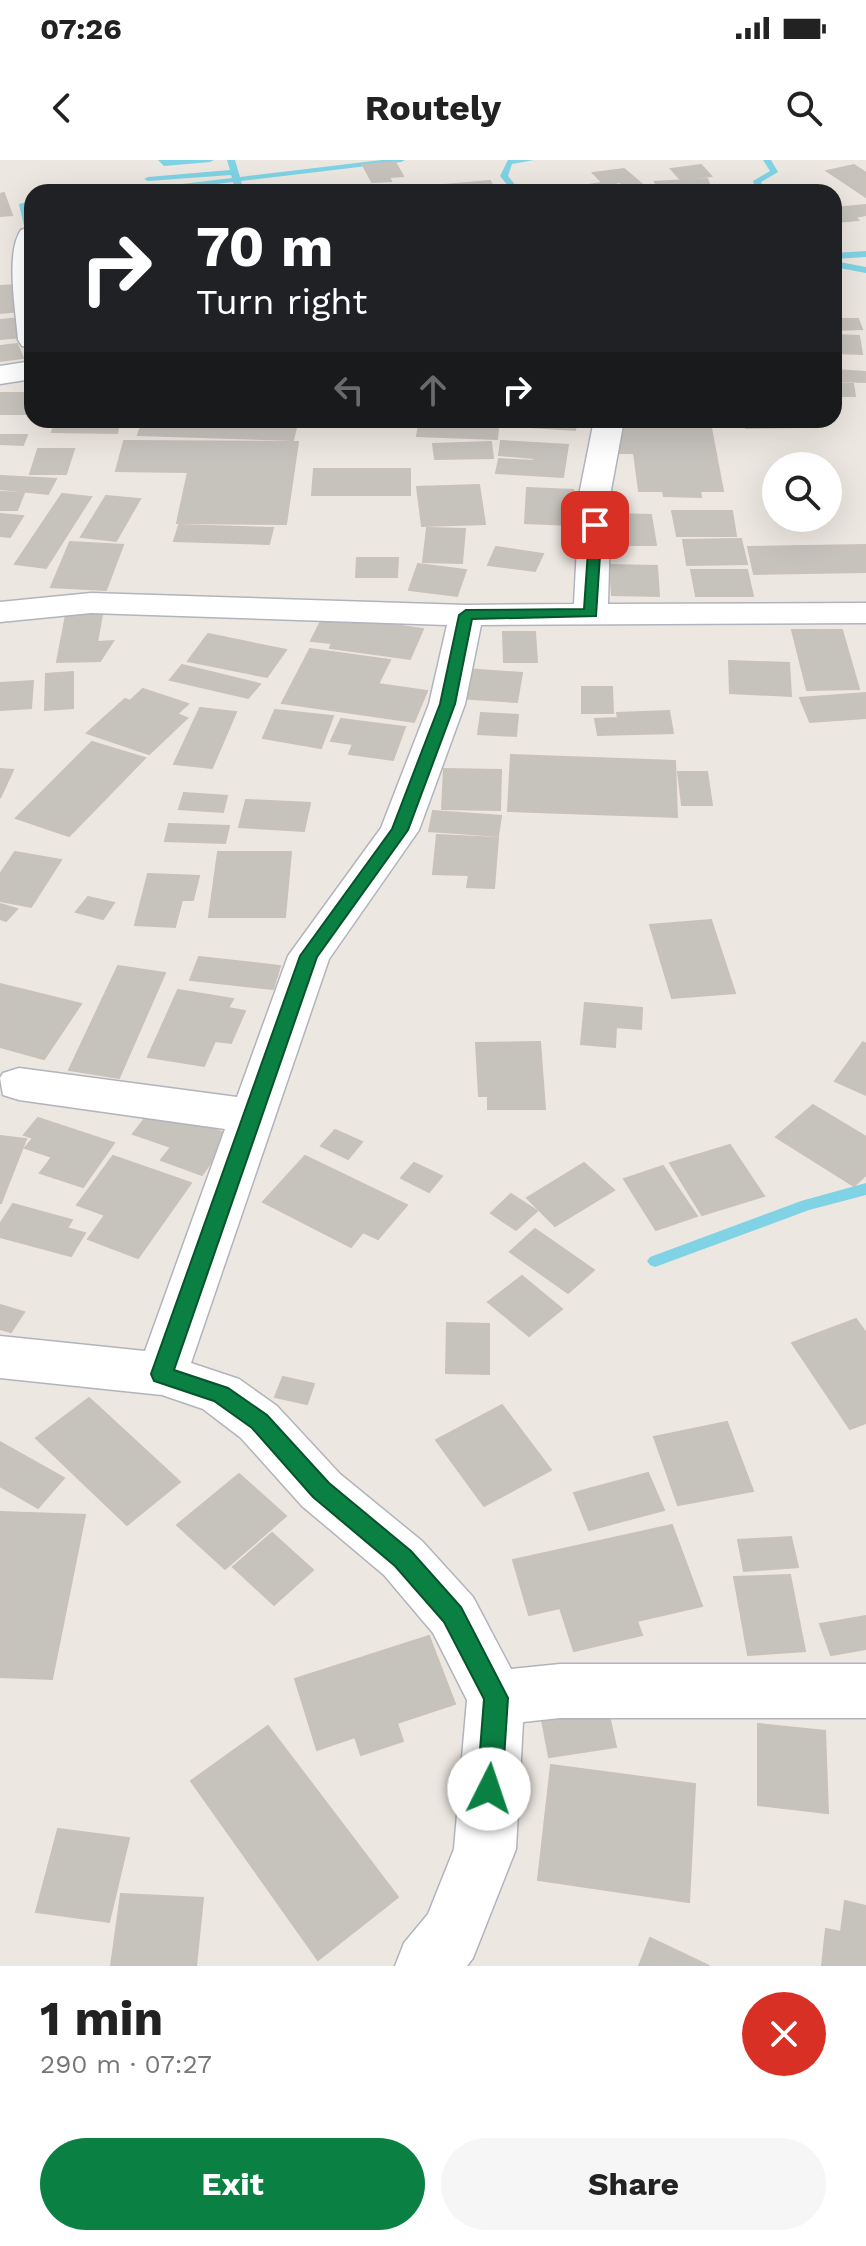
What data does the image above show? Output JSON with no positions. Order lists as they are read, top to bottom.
{
  "page": {
    "status": "07:26",
    "header": "Routely",
    "turn": ["70 m", "Turn right"],
    "heading": ["1 min", "290 m · 07:27"],
    "buttons": ["Exit", "Share"]
  }
}
